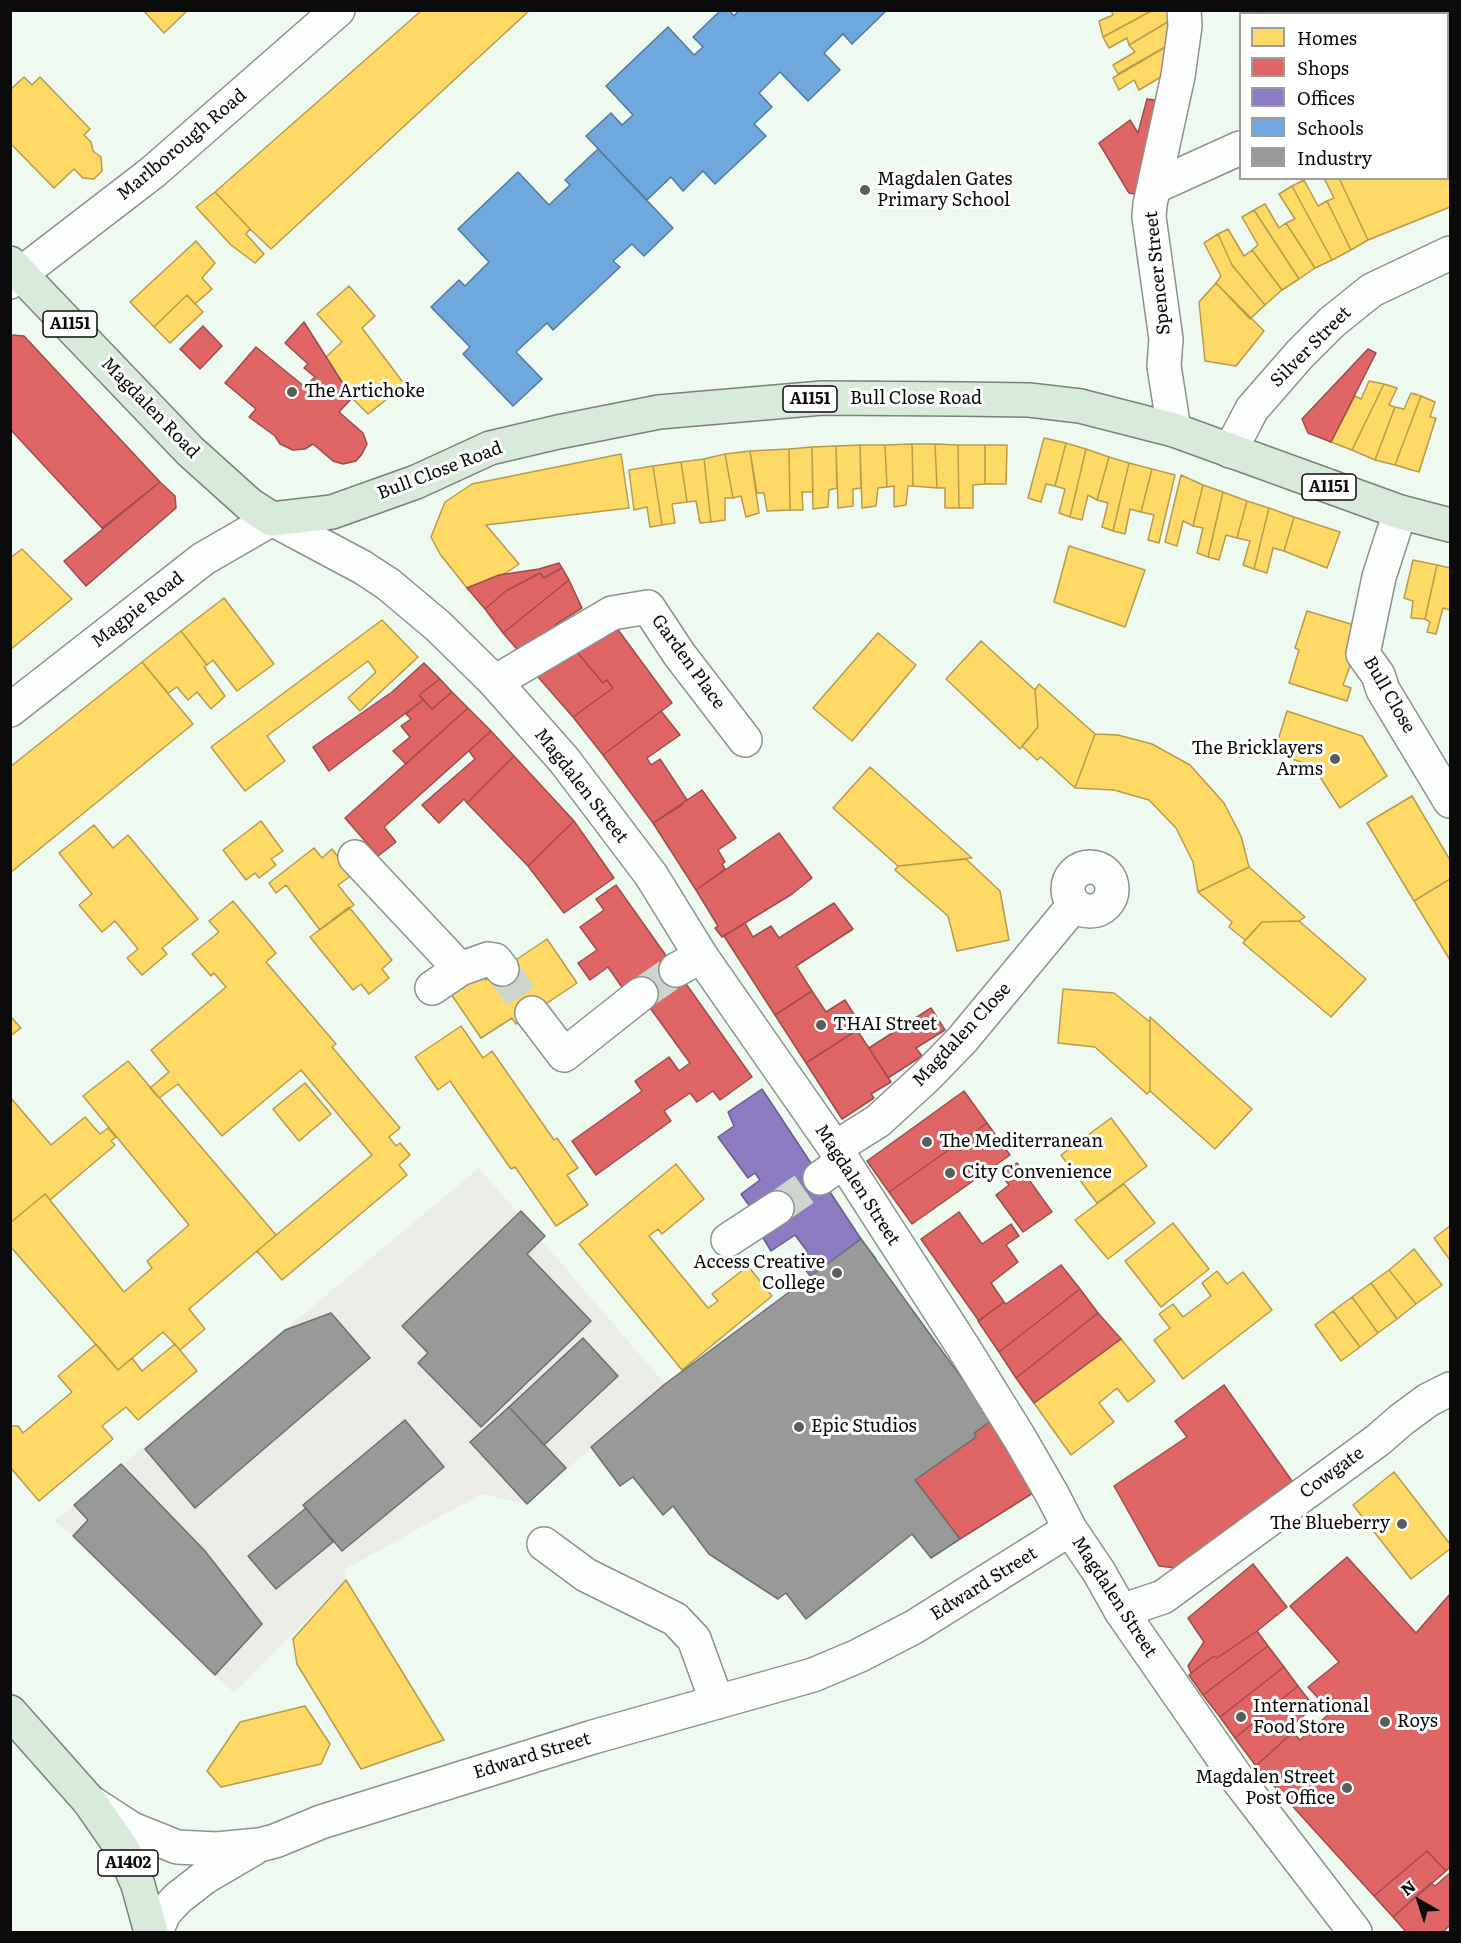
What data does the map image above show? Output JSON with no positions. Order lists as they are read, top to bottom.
{
  "streets": {
    "main road": [
      "A1151",
      "Bull Close Road",
      "Magdalen Road",
      "Edward Street",
      "A1402"
    ],
    "street": [
      "Marlborough Road",
      "Spencer Street",
      "Silver Street",
      "Magpie Road",
      "Garden Place",
      "Bull Close",
      "Magdalen Street",
      "Magdalen Close",
      "Cowgate"
    ]
  },
  "crossings": [
    ["Marlborough Road", "Magdalen Road"],
    ["Spencer Street", "Bull Close Road"],
    ["Silver Street", "Bull Close Road"],
    ["Bull Close Road", "Magdalen Road"],
    ["Bull Close Road", "Magpie Road"],
    ["Bull Close Road", "Bull Close"],
    ["Bull Close Road", "Magdalen Street"],
    ["Magdalen Road", "Magpie Road"],
    ["Magdalen Road", "Magdalen Street"],
    ["Magpie Road", "Magdalen Street"],
    ["Garden Place", "Magdalen Street"],
    ["Magdalen Street", "Magdalen Close"],
    ["Magdalen Street", "Cowgate"],
    ["Magdalen Street", "Edward Street"],
    ["Edward Street", "A1402"]
  ],
  "places": [
    "Magdalen Gates Primary School",
    "The Artichoke",
    "The Bricklayers Arms",
    "THAI Street",
    "The Mediterranean",
    "City Convenience",
    "Access Creative College",
    "Epic Studios",
    "The Blueberry",
    "International Food Store",
    "Roys",
    "Magdalen Street Post Office"
  ],
  "legend": [
    "Homes",
    "Shops",
    "Offices",
    "Schools",
    "Industry"
  ],
  "north": "top left"
}
